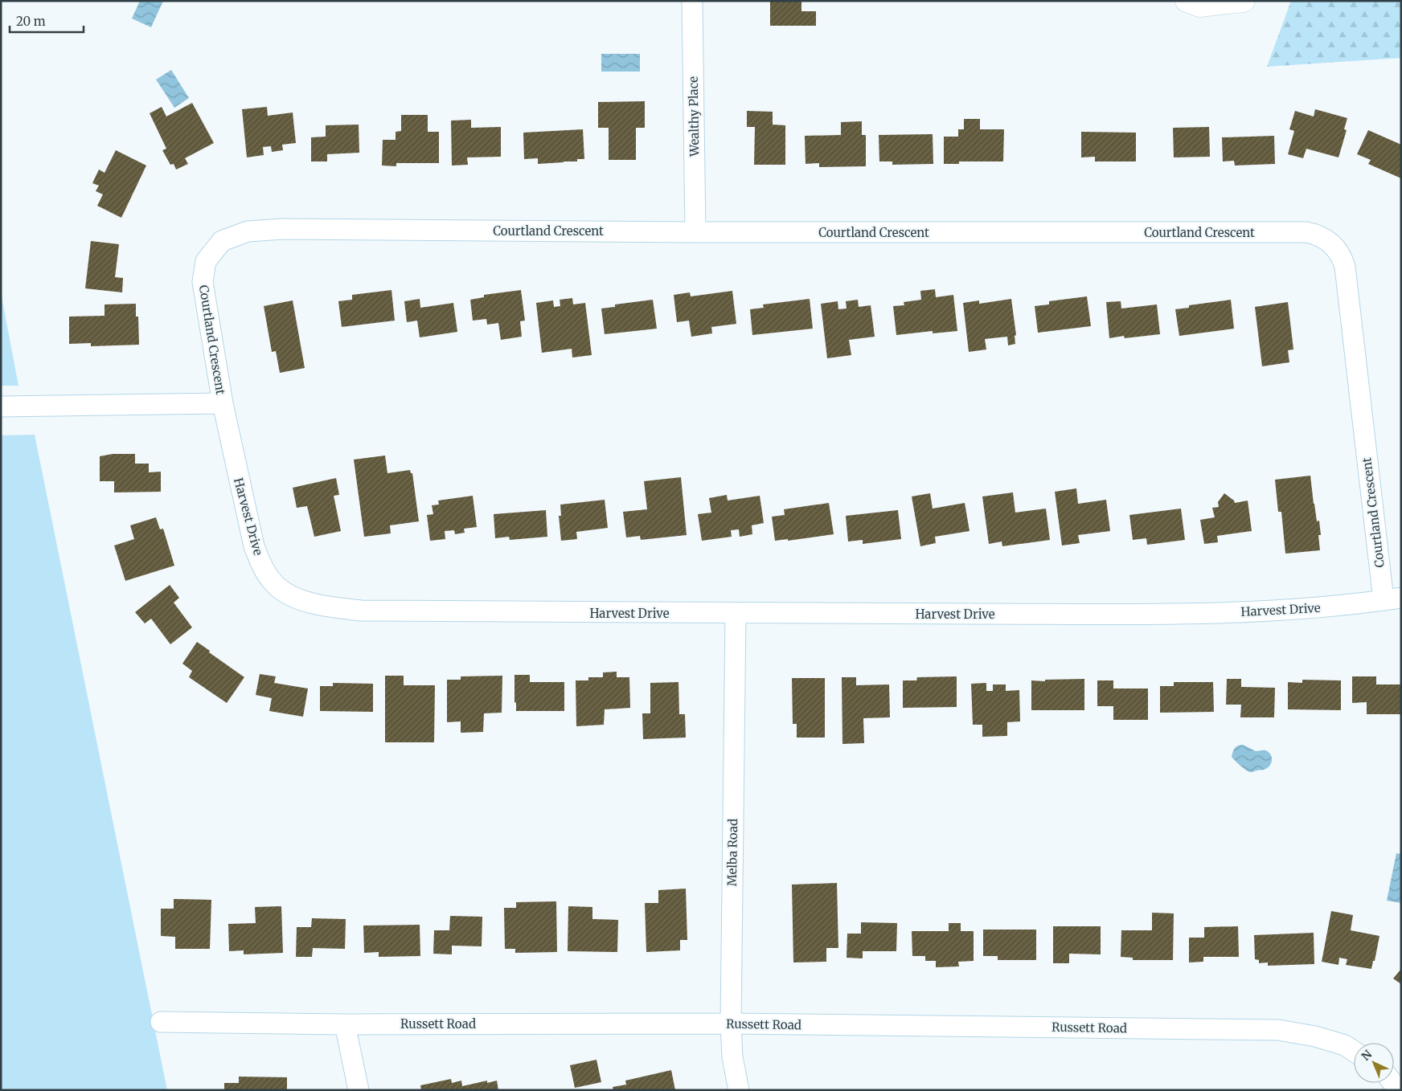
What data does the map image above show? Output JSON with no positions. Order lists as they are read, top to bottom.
{
  "streets": {
    "street": [
      "Wealthy Place",
      "Courtland Crescent",
      "Harvest Drive",
      "Melba Road",
      "Russett Road"
    ]
  },
  "crossings": [
    ["Wealthy Place", "Courtland Crescent"],
    ["Courtland Crescent", "Harvest Drive"],
    ["Harvest Drive", "Melba Road"],
    ["Melba Road", "Russett Road"]
  ],
  "scale_bar": "20 m",
  "north": "top left"
}
